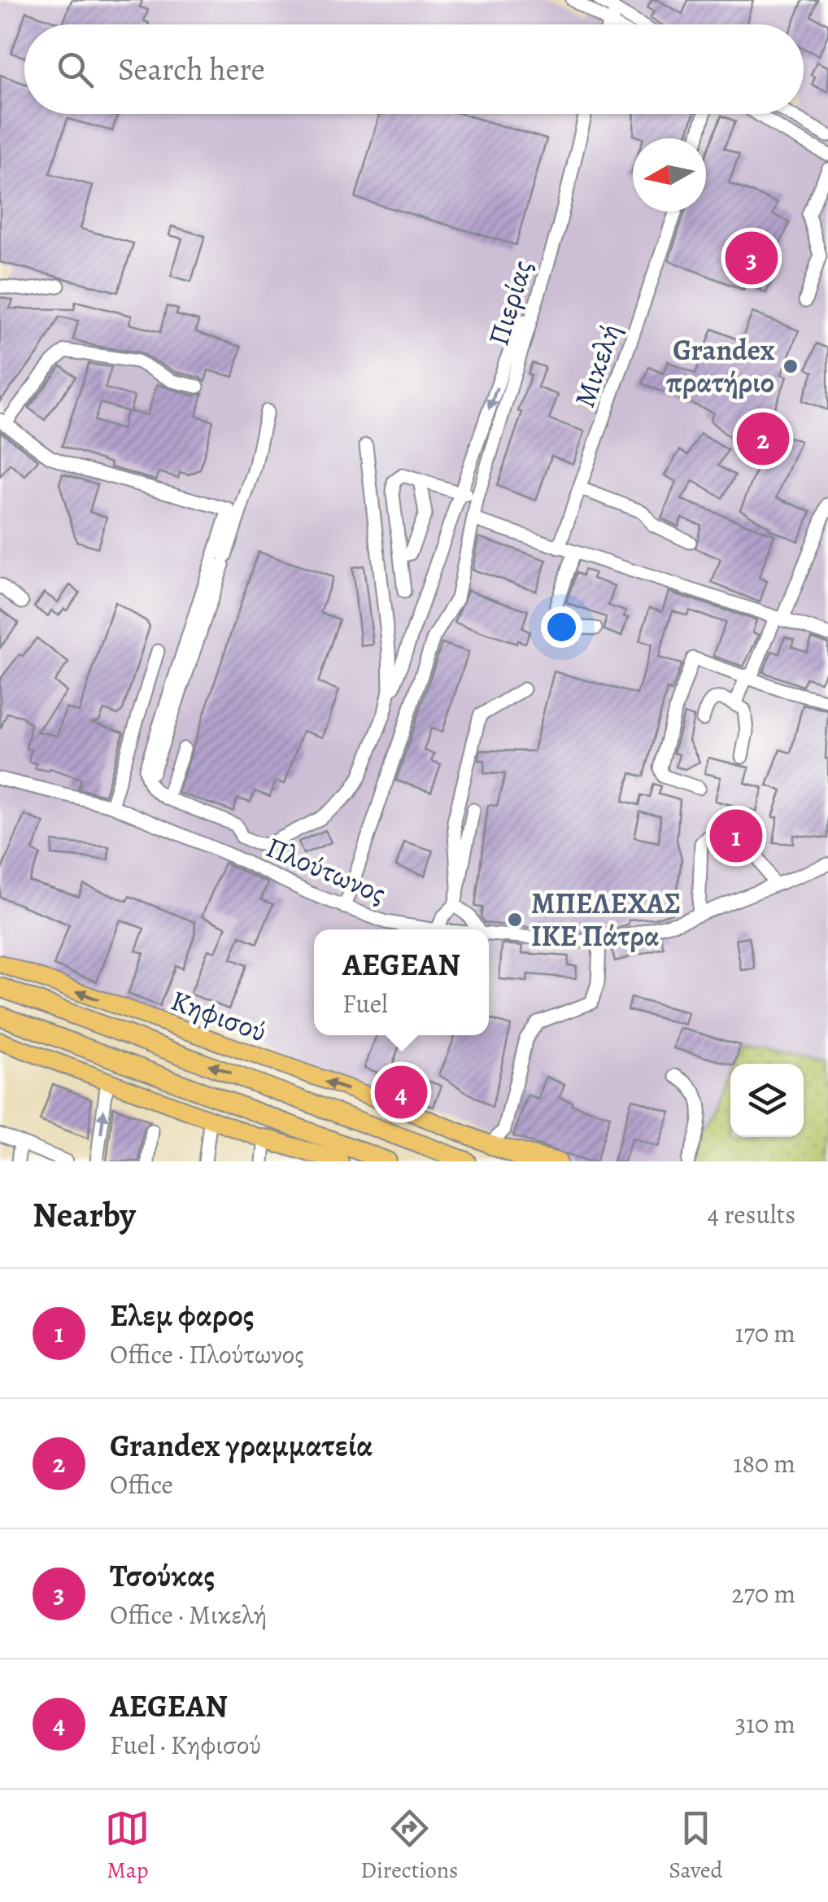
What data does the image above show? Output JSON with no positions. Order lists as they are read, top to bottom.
{
  "streets": {
    "main road": ["Κηφισού"],
    "street": ["Πιερίας", "Μικελή", "Πλούτωνος"]
  },
  "crossings": [
    ["Πιερίας", "Πλούτωνος"]
  ],
  "places": ["Grandex πρατήριο", "ΜΠΕΛΕΧΑΣ ΙΚΕ Πάτρα"],
  "north": "left",
  "page": {
    "search": "Search here",
    "pins": [
      "3",
      "2",
      "1",
      "4"
    ],
    "popup": ["AEGEAN", "Fuel"],
    "heading": ["Nearby", "4 results"],
    "list": [
      {
        "mark": "1",
        "name": "Ελεμ φαρος",
        "note": "Office · Πλούτωνος",
        "value": "170 m"
      },
      {
        "mark": "2",
        "name": "Grandex γραμματεία",
        "note": "Office",
        "value": "180 m"
      },
      {
        "mark": "3",
        "name": "Τσούκας",
        "note": "Office · Μικελή",
        "value": "270 m"
      },
      {
        "mark": "4",
        "name": "AEGEAN",
        "note": "Fuel · Κηφισού",
        "value": "310 m"
      }
    ],
    "nav": ["Map", "Directions", "Saved"]
  }
}
